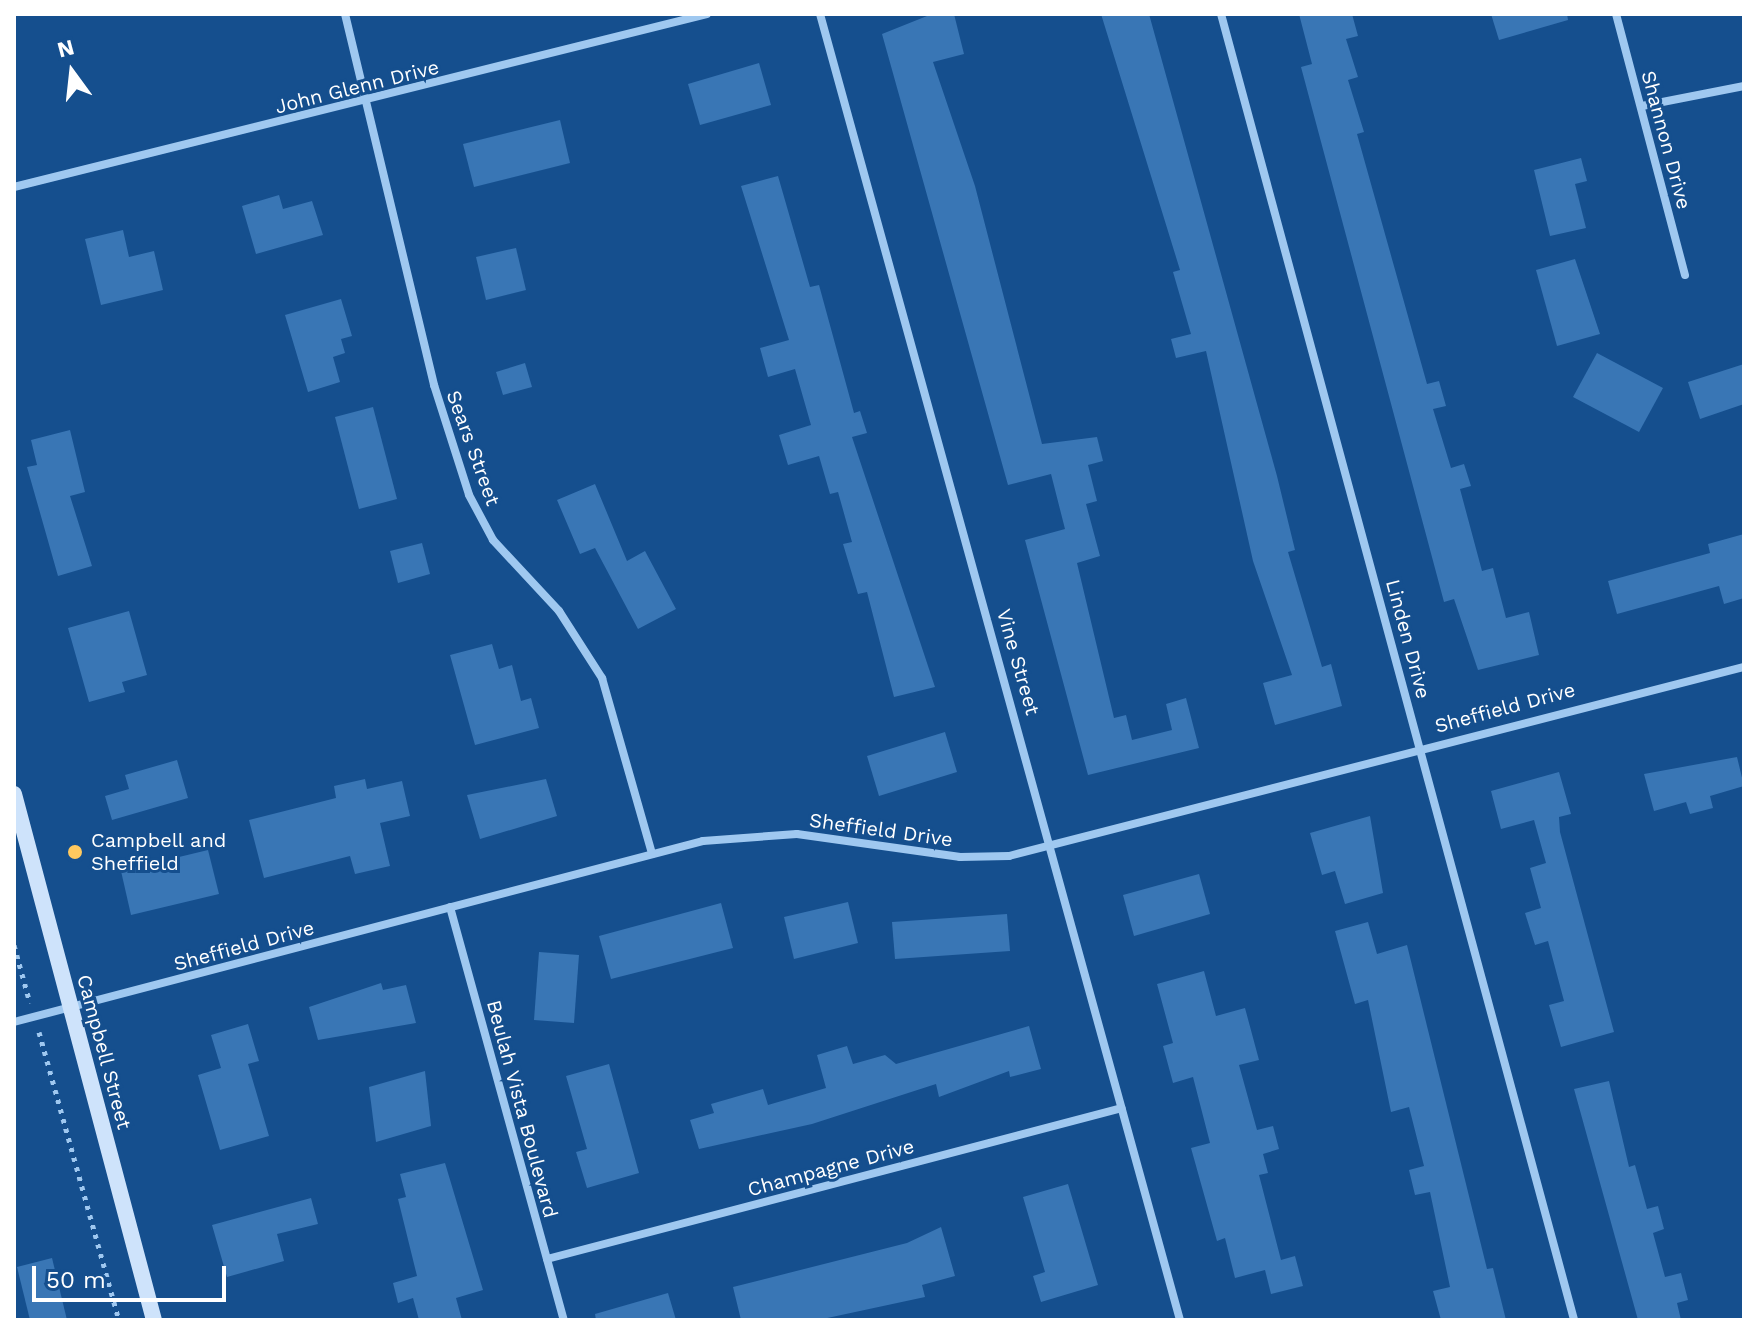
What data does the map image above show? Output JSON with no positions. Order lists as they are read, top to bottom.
{
  "streets": {
    "main road": ["Campbell Street"],
    "street": [
      "John Glenn Drive",
      "Shannon Drive",
      "Sears Street",
      "Linden Drive",
      "Vine Street",
      "Sheffield Drive",
      "Beulah Vista Boulevard",
      "Champagne Drive"
    ]
  },
  "crossings": [
    ["John Glenn Drive", "Sears Street"],
    ["Sears Street", "Sheffield Drive"],
    ["Linden Drive", "Sheffield Drive"],
    ["Vine Street", "Sheffield Drive"],
    ["Vine Street", "Champagne Drive"],
    ["Sheffield Drive", "Campbell Street"],
    ["Sheffield Drive", "Beulah Vista Boulevard"],
    ["Beulah Vista Boulevard", "Champagne Drive"]
  ],
  "places": ["Campbell and Sheffield"],
  "scale_bar": "50 m",
  "north": "top"
}
